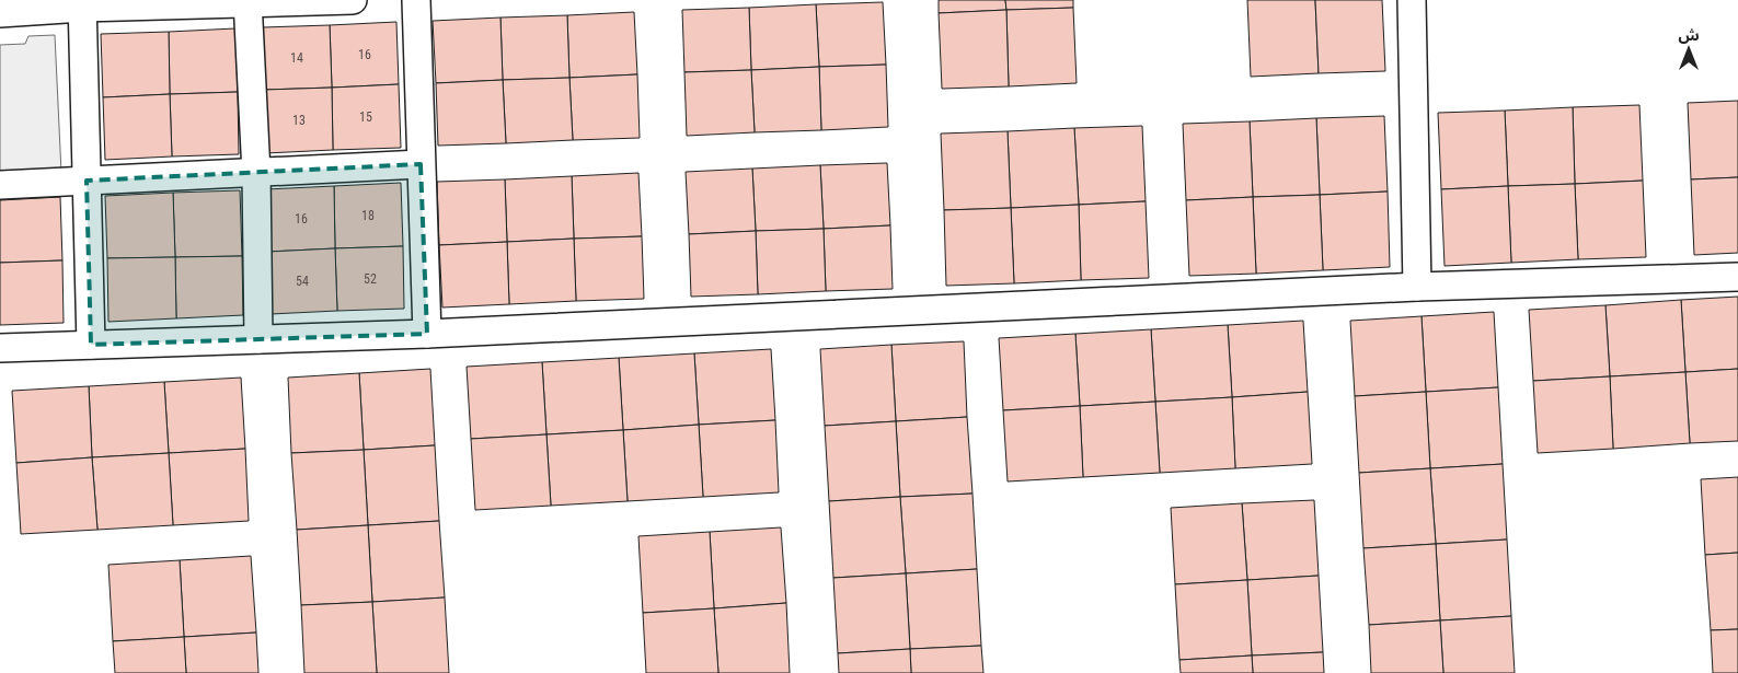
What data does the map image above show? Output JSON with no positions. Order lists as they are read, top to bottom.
{
  "house_numbers": [
    "16",
    "14",
    "15",
    "13",
    "18",
    "16",
    "52",
    "54"
  ],
  "north": "top"
}
